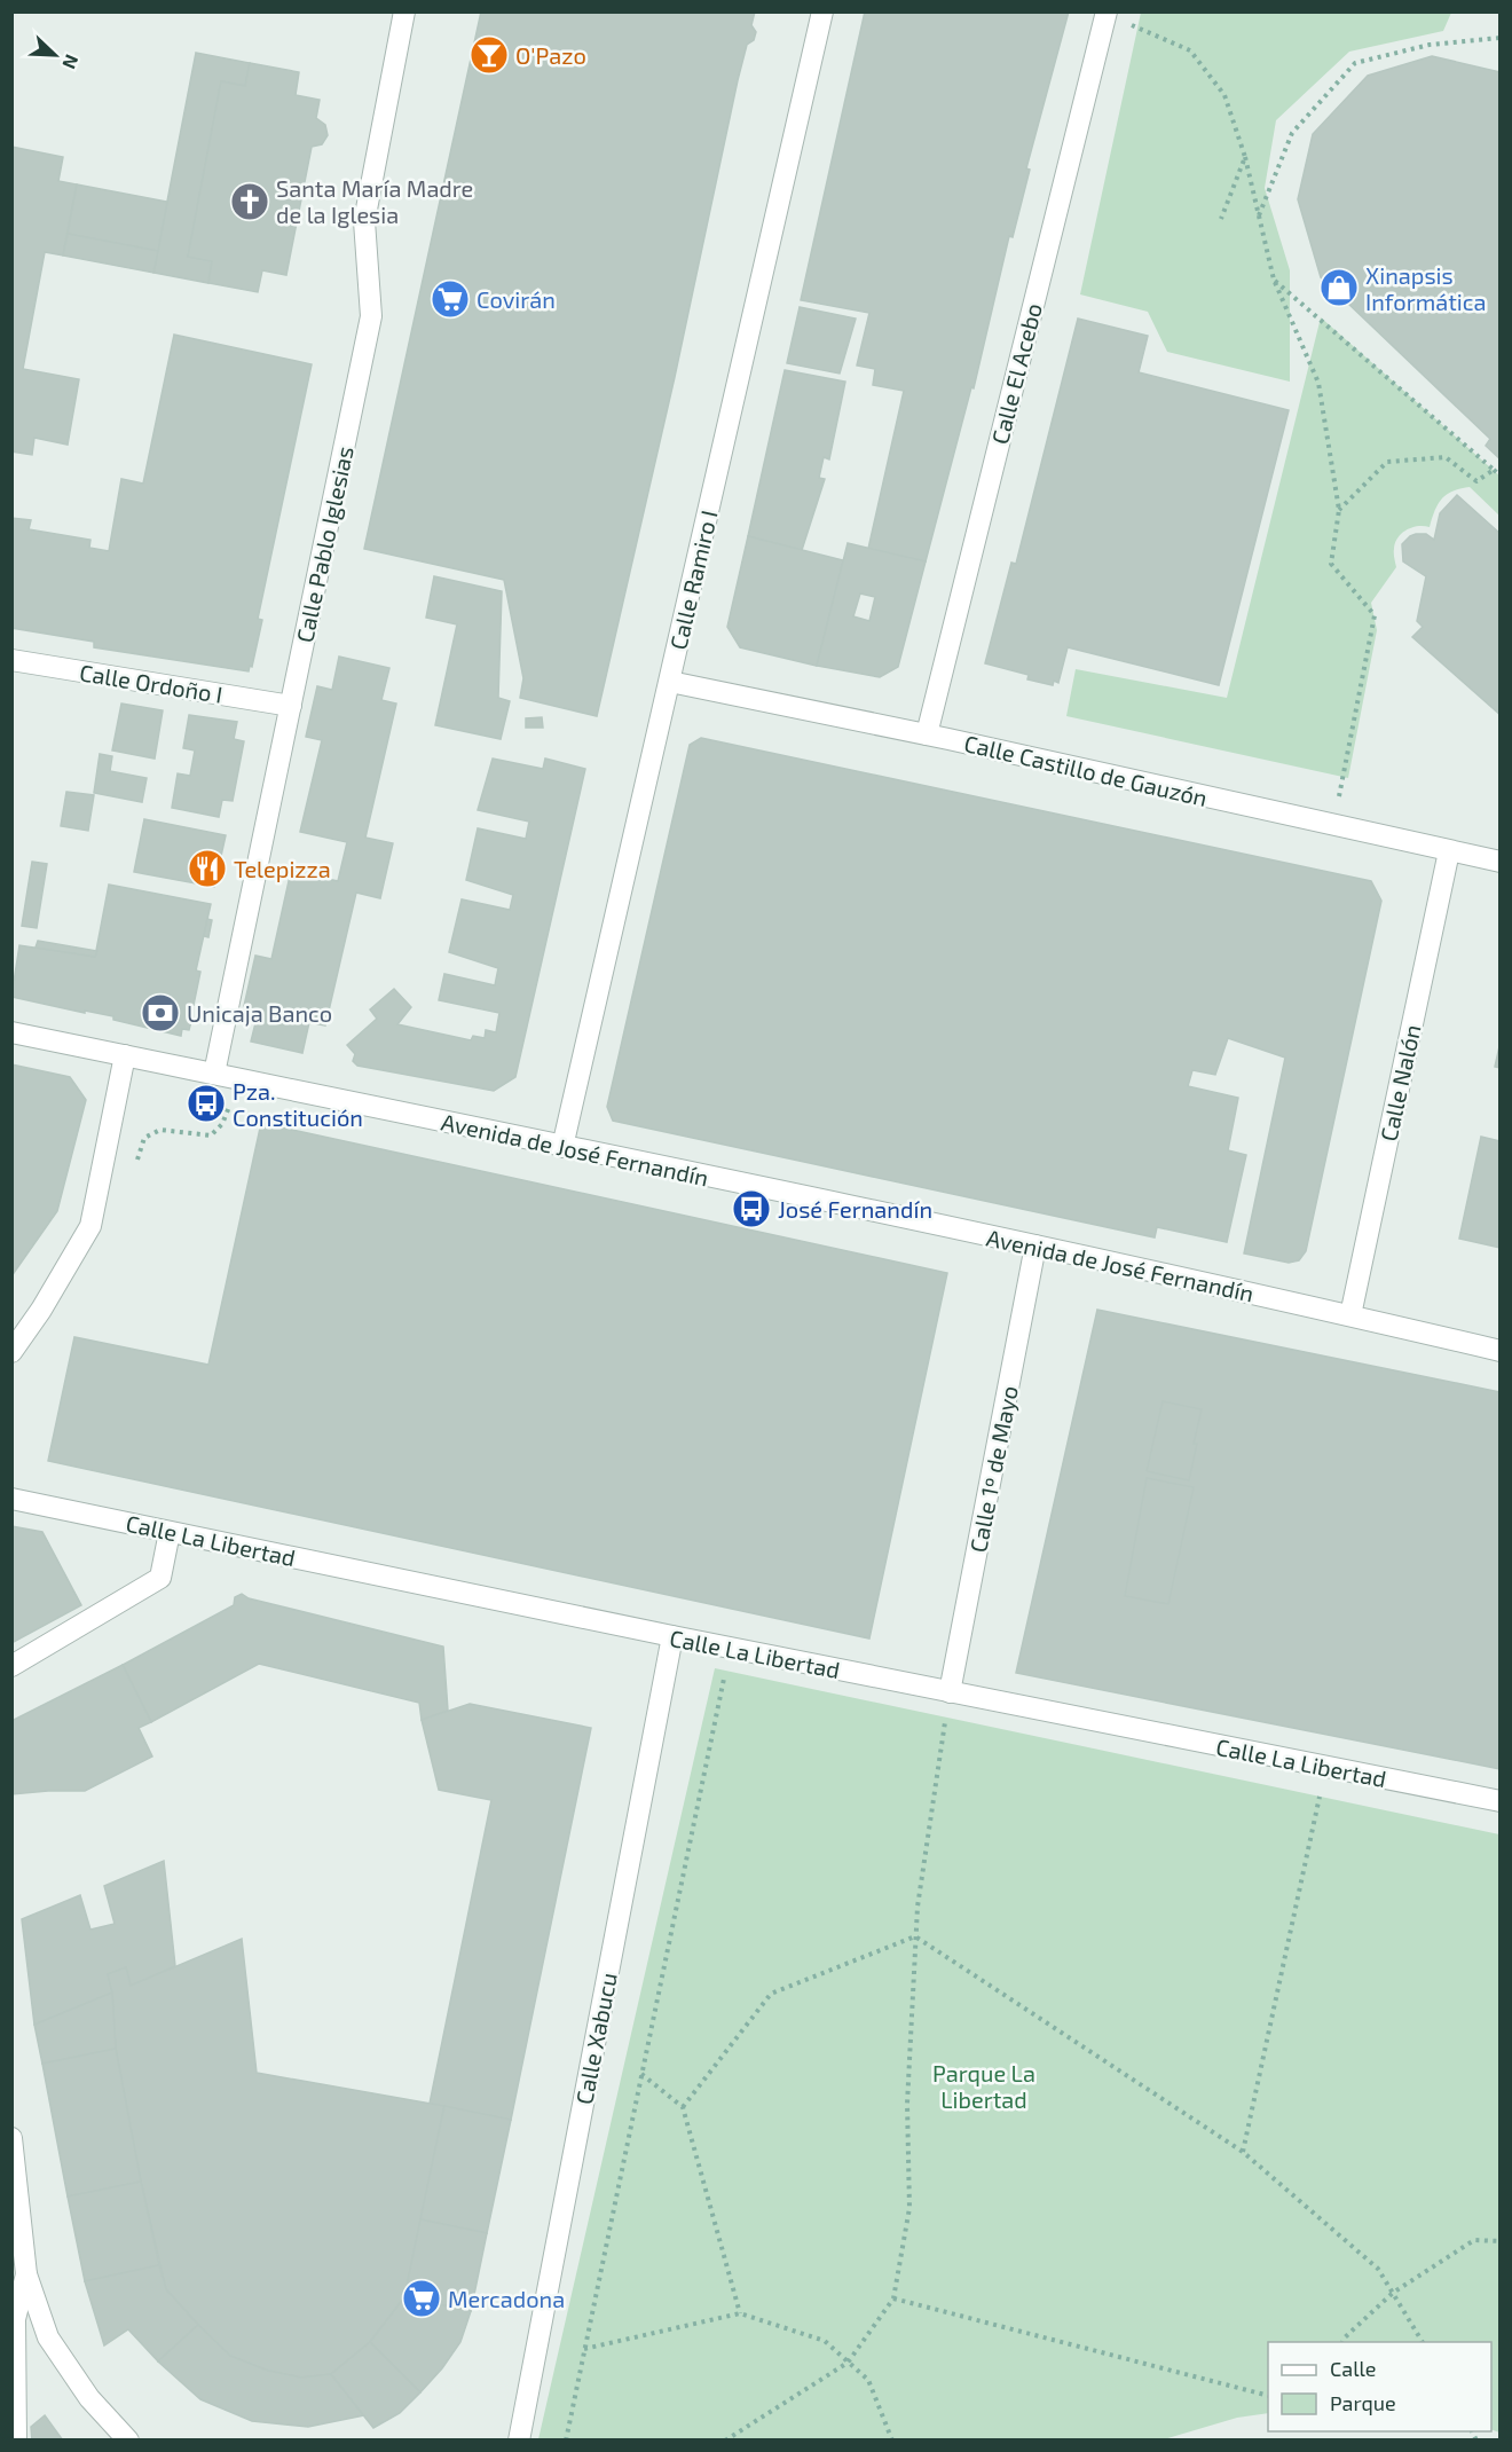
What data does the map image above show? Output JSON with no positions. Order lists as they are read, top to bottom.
{
  "streets": {
    "street": [
      "Calle El Acebo",
      "Calle Pablo Iglesias",
      "Calle Ramiro I",
      "Calle Ordoño I",
      "Calle Castillo de Gauzón",
      "Calle Nalón",
      "Avenida de José Fernandín",
      "Calle 1º de Mayo",
      "Calle La Libertad",
      "Calle Xabucu"
    ]
  },
  "crossings": [
    ["Calle El Acebo", "Calle Castillo de Gauzón"],
    ["Calle Pablo Iglesias", "Calle Ordoño I"],
    ["Calle Pablo Iglesias", "Avenida de José Fernandín"],
    ["Calle Ramiro I", "Calle Castillo de Gauzón"],
    ["Calle Ramiro I", "Avenida de José Fernandín"],
    ["Calle Castillo de Gauzón", "Calle Nalón"],
    ["Calle Nalón", "Avenida de José Fernandín"],
    ["Avenida de José Fernandín", "Calle 1º de Mayo"],
    ["Calle 1º de Mayo", "Calle La Libertad"],
    ["Calle La Libertad", "Calle Xabucu"]
  ],
  "parks": ["Parque La Libertad"],
  "places": {
    "bar": ["O'Pazo"],
    "church": ["Santa María Madre de la Iglesia"],
    "shop": ["Xinapsis Informática"],
    "supermarket": ["Covirán", "Mercadona"],
    "restaurant": ["Telepizza"],
    "bank": ["Unicaja Banco"],
    "bus stop": ["Pza. Constitución", "José Fernandín"]
  },
  "legend": ["Calle", "Parque"],
  "north": "bottom right"
}
